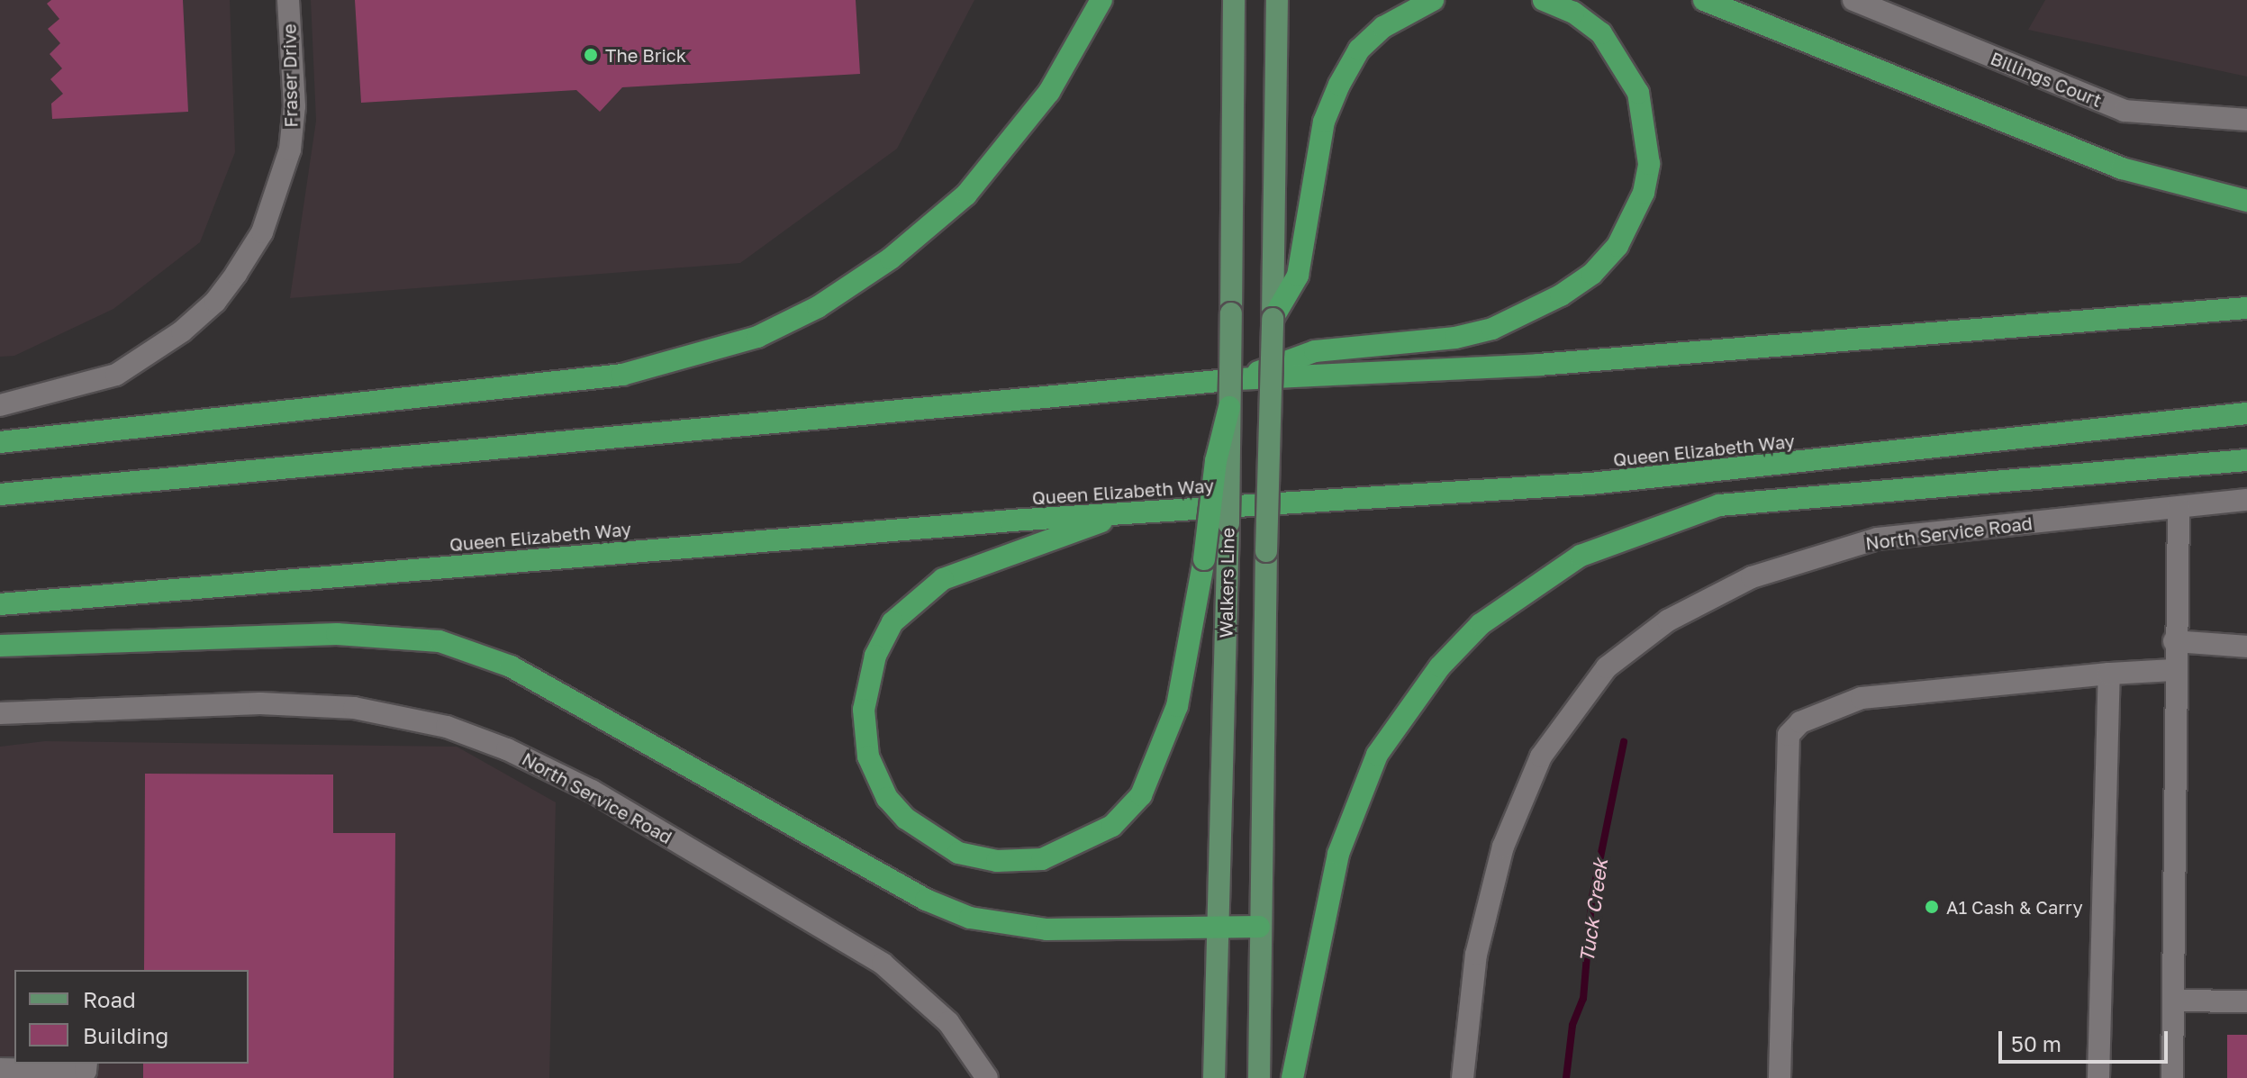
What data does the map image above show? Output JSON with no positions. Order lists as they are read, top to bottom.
{
  "streets": {
    "highway": ["Queen Elizabeth Way"],
    "main road": ["Walkers Line"],
    "street": ["Fraser Drive", "Billings Court", "North Service Road"]
  },
  "water": ["Tuck Creek"],
  "places": ["The Brick", "A1 Cash & Carry"],
  "legend": ["Road", "Building"],
  "scale_bar": "50 m"
}
